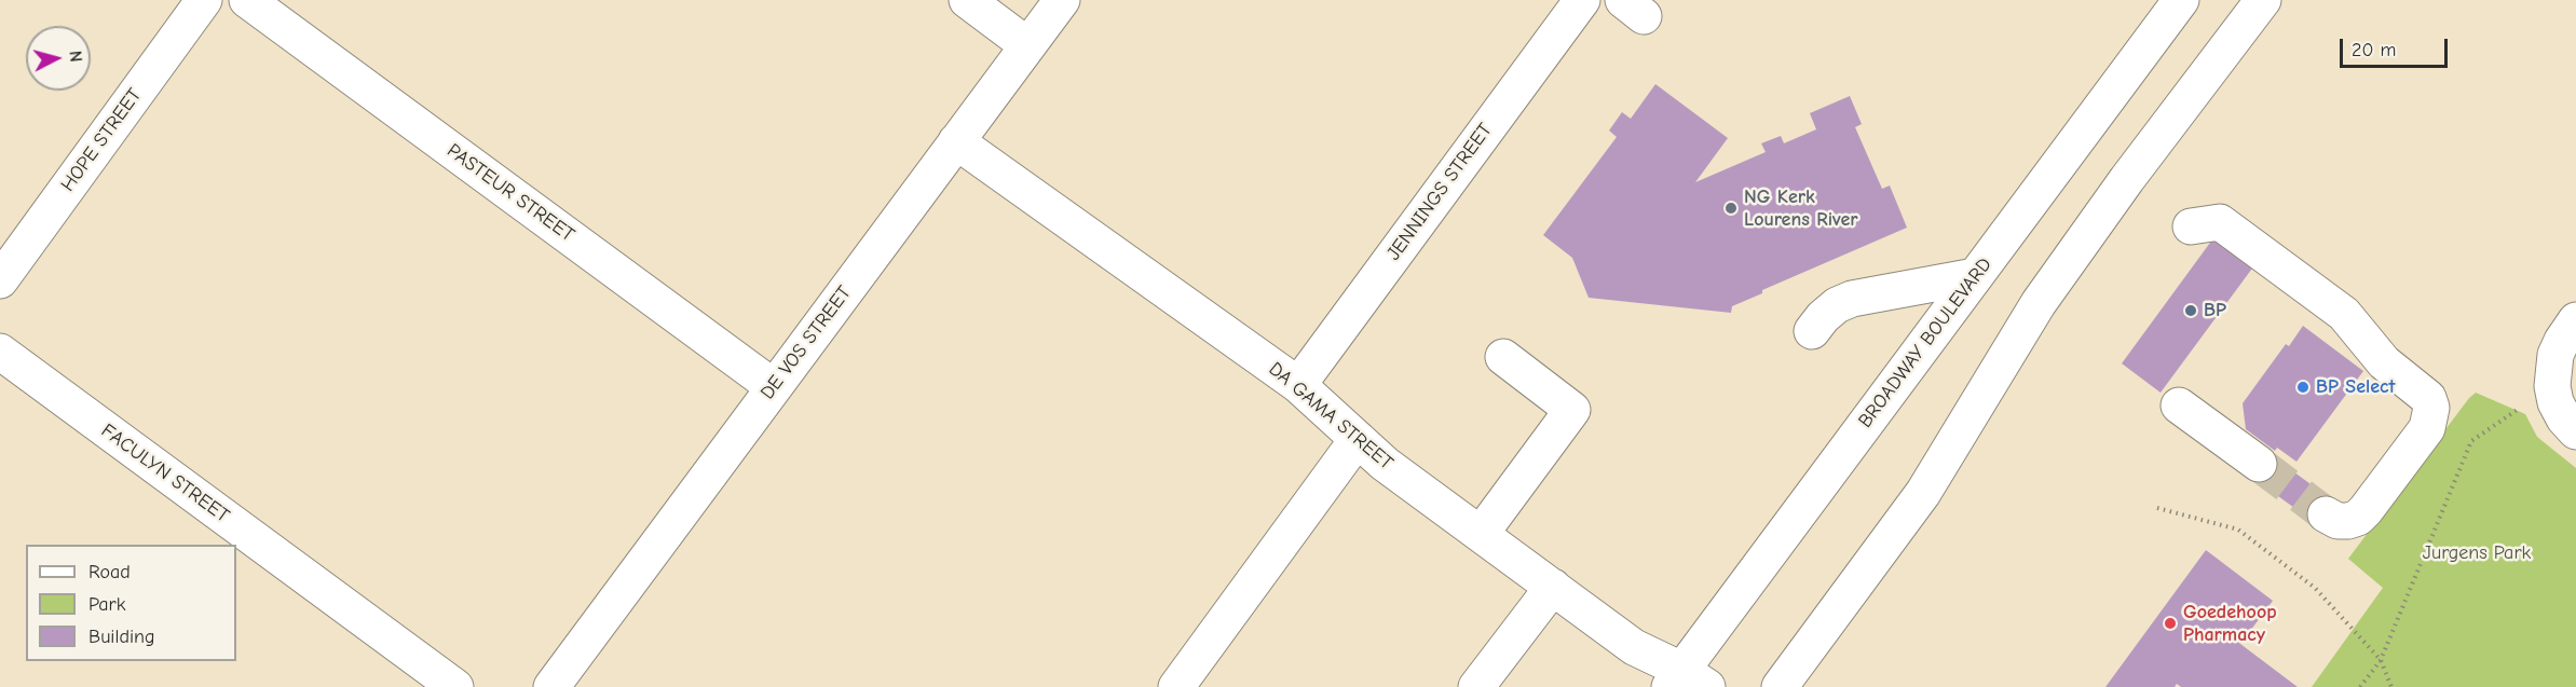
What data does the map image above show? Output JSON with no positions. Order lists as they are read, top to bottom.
{
  "streets": {
    "street": [
      "HOPE STREET",
      "JENNINGS STREET",
      "PASTEUR STREET",
      "DE VOS STREET",
      "BROADWAY BOULEVARD",
      "DA GAMA STREET",
      "FACULYN STREET"
    ]
  },
  "crossings": [
    ["JENNINGS STREET", "DA GAMA STREET"],
    ["PASTEUR STREET", "DE VOS STREET"],
    ["DE VOS STREET", "DA GAMA STREET"],
    ["BROADWAY BOULEVARD", "DA GAMA STREET"]
  ],
  "parks": ["Jurgens Park"],
  "places": [
    "NG Kerk Lourens River",
    "BP",
    "BP Select",
    "Goedehoop Pharmacy"
  ],
  "legend": ["Road", "Park", "Building"],
  "scale_bar": "20 m",
  "north": "right"
}
